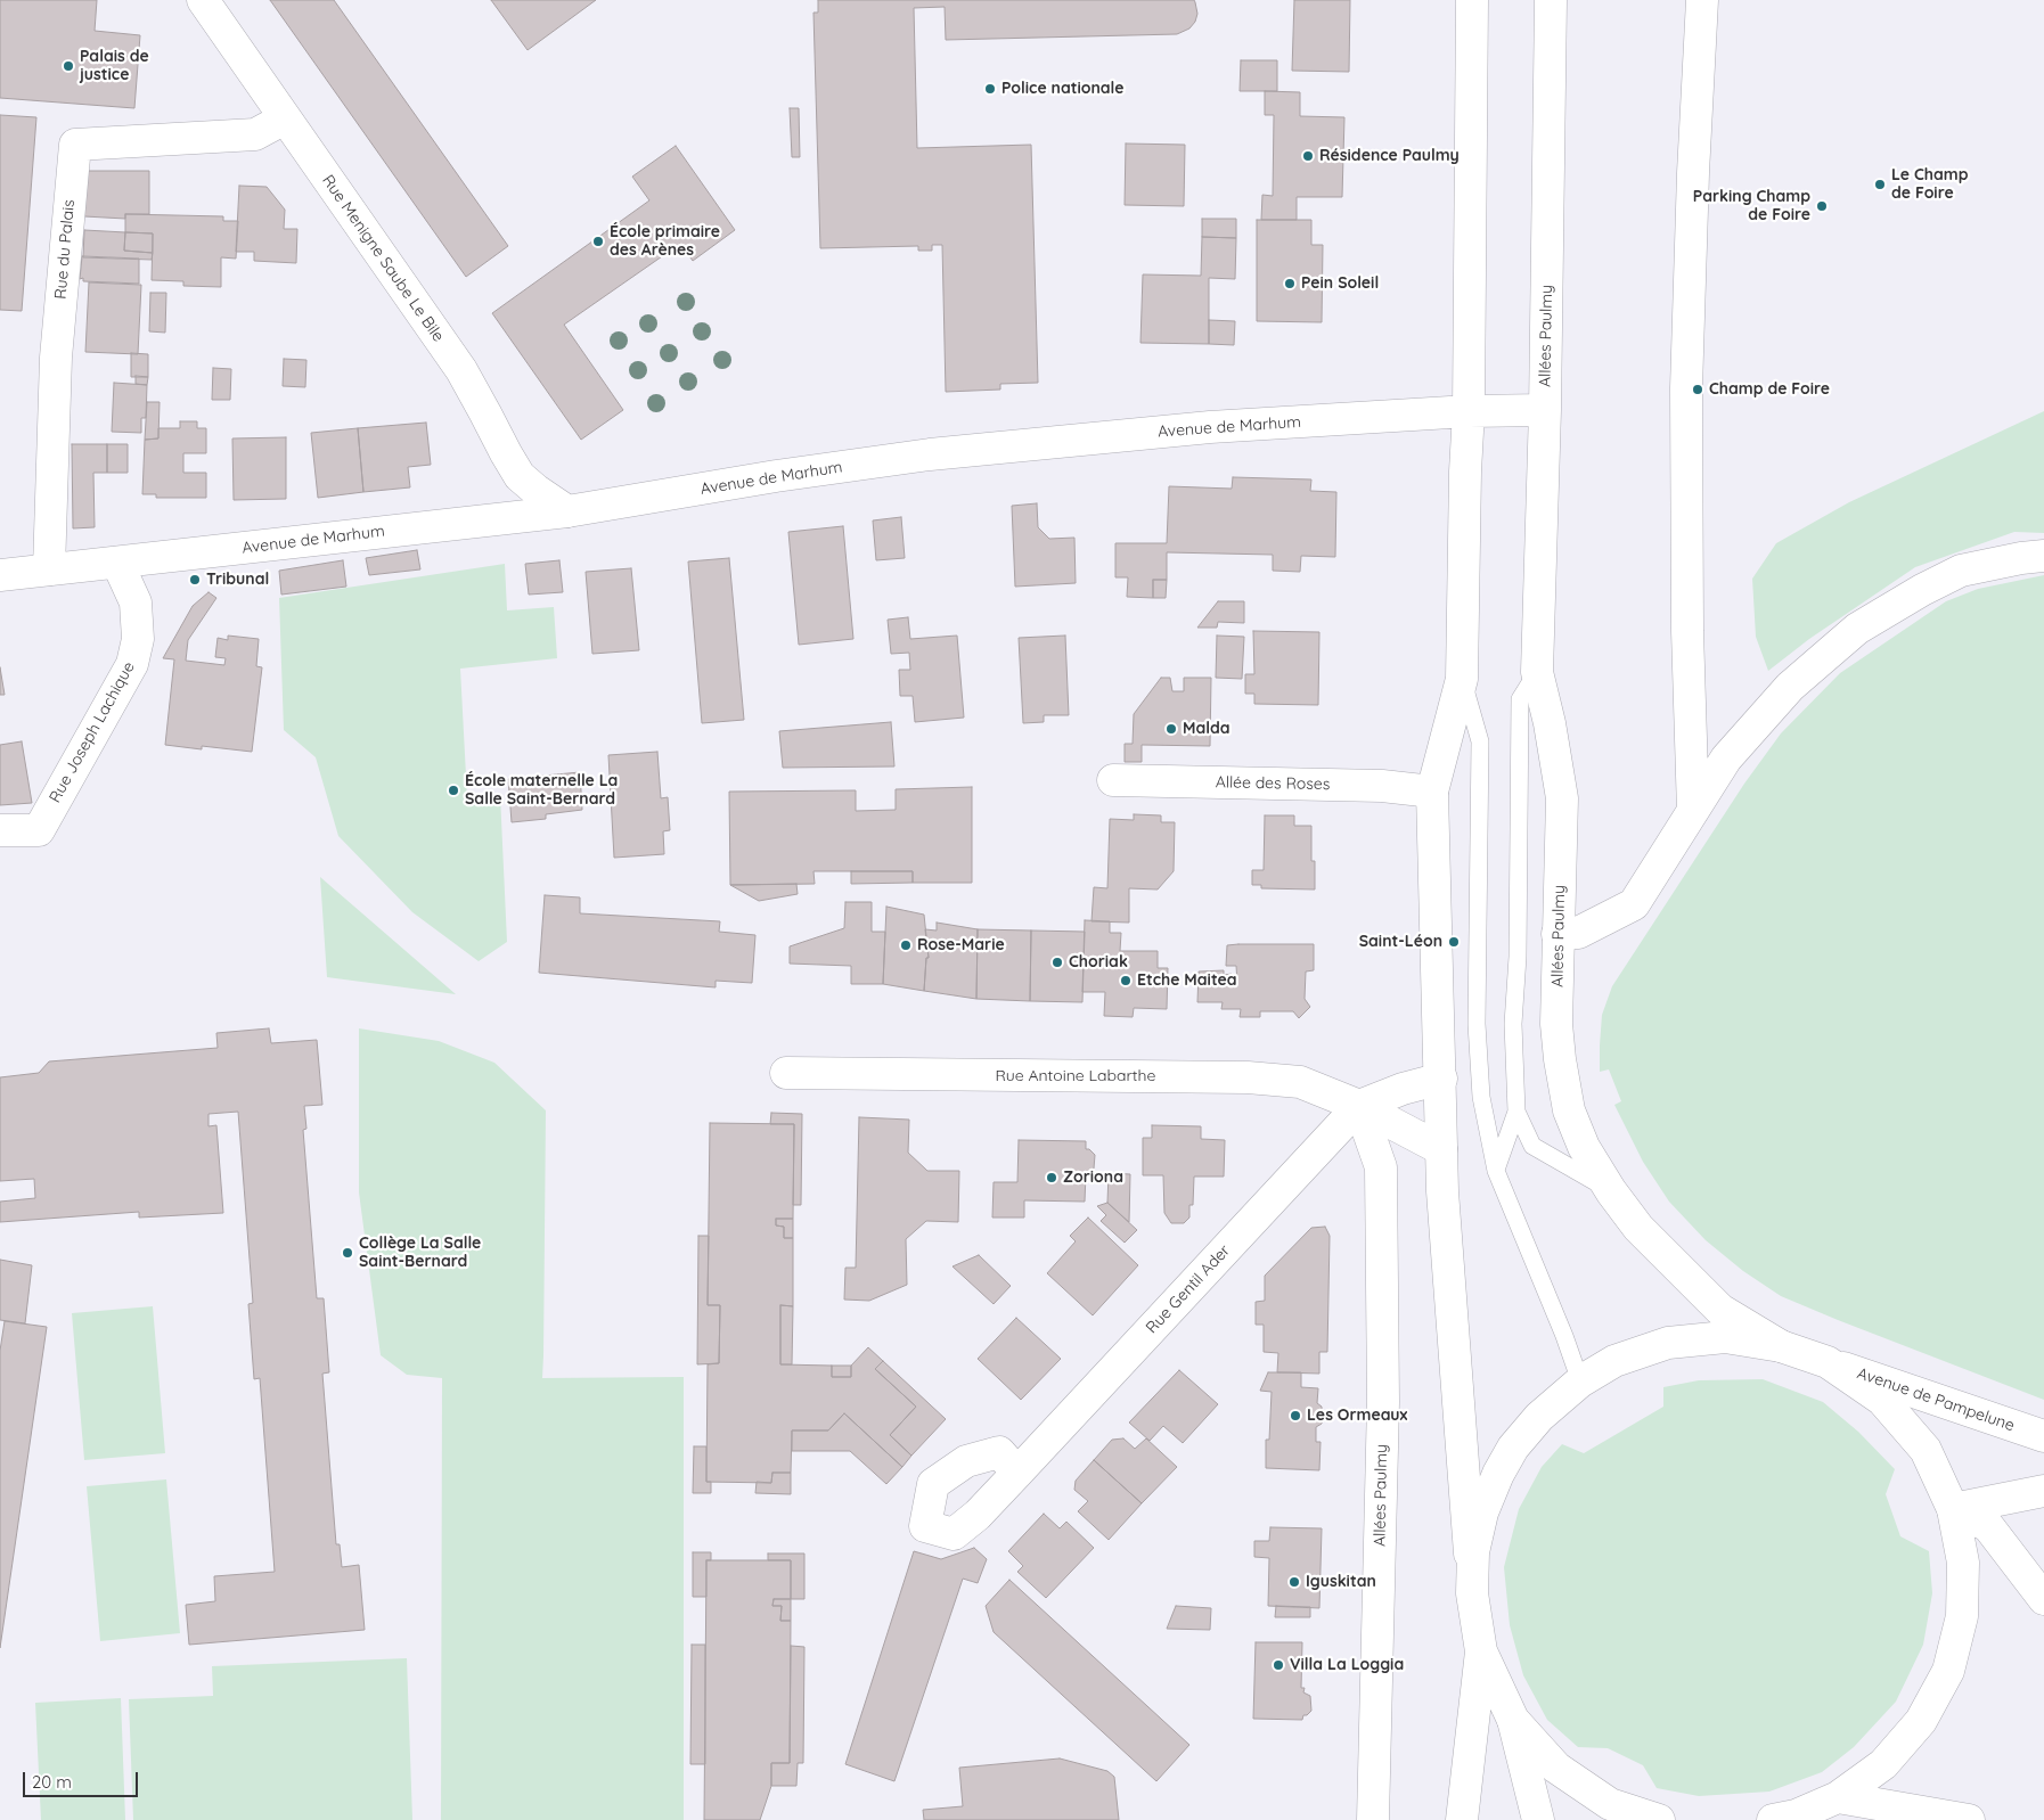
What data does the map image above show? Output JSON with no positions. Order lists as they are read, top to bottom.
{
  "streets": {
    "street": [
      "Rue du Palais",
      "Rue Menigne Saube Le Bile",
      "Allées Paulmy",
      "Avenue de Marhum",
      "Rue Joseph Lachique",
      "Allée des Roses",
      "Rue Antoine Labarthe",
      "Rue Gentil Ader",
      "Avenue de Pampelune"
    ]
  },
  "crossings": [
    ["Rue du Palais", "Rue Menigne Saube Le Bile"],
    ["Rue du Palais", "Avenue de Marhum"],
    ["Rue Menigne Saube Le Bile", "Avenue de Marhum"],
    ["Allées Paulmy", "Avenue de Marhum"],
    ["Allées Paulmy", "Rue Antoine Labarthe"],
    ["Allées Paulmy", "Rue Gentil Ader"],
    ["Allées Paulmy", "Avenue de Pampelune"],
    ["Avenue de Marhum", "Rue Joseph Lachique"],
    ["Rue Antoine Labarthe", "Rue Gentil Ader"]
  ],
  "places": [
    "Palais de justice",
    "Police nationale",
    "Résidence Paulmy",
    "Le Champ de Foire",
    "Parking Champ de Foire",
    "École primaire des Arènes",
    "Pein Soleil",
    "Champ de Foire",
    "Tribunal",
    "Malda",
    "École maternelle La Salle Saint-Bernard",
    "Saint-Léon",
    "Rose-Marie",
    "Choriak",
    "Etche Maitea",
    "Zoriona",
    "Collège La Salle Saint-Bernard",
    "Les Ormeaux",
    "Iguskitan",
    "Villa La Loggia"
  ],
  "scale_bar": "20 m"
}
